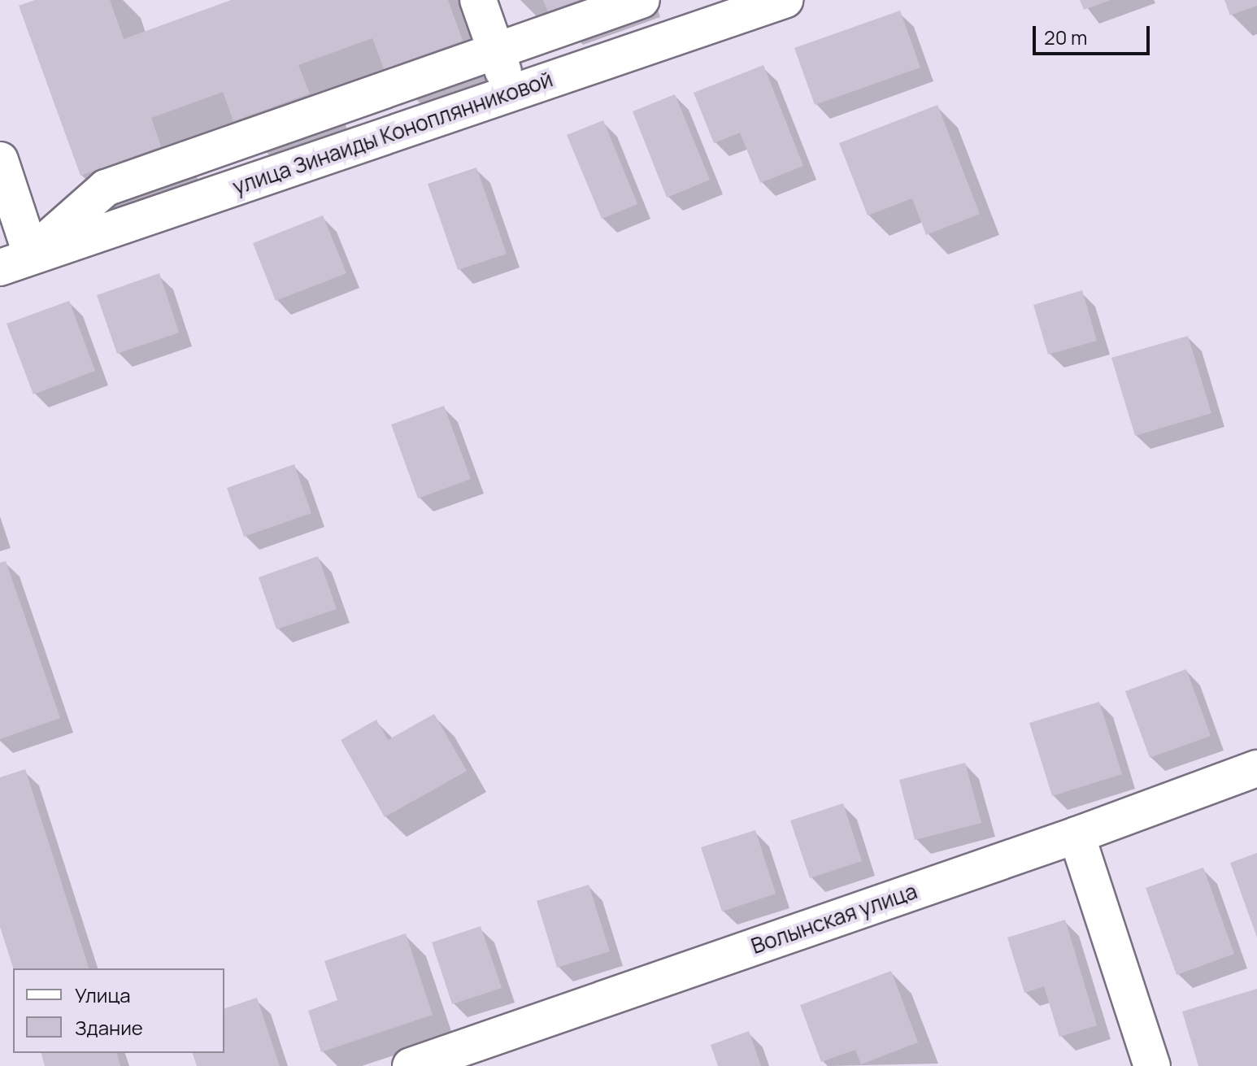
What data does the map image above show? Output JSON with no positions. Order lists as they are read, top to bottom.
{
  "streets": {
    "street": ["улица Зинаиды Коноплянниковой", "Волынская улица"]
  },
  "legend": ["Улица", "Здание"],
  "scale_bar": "20 m"
}
